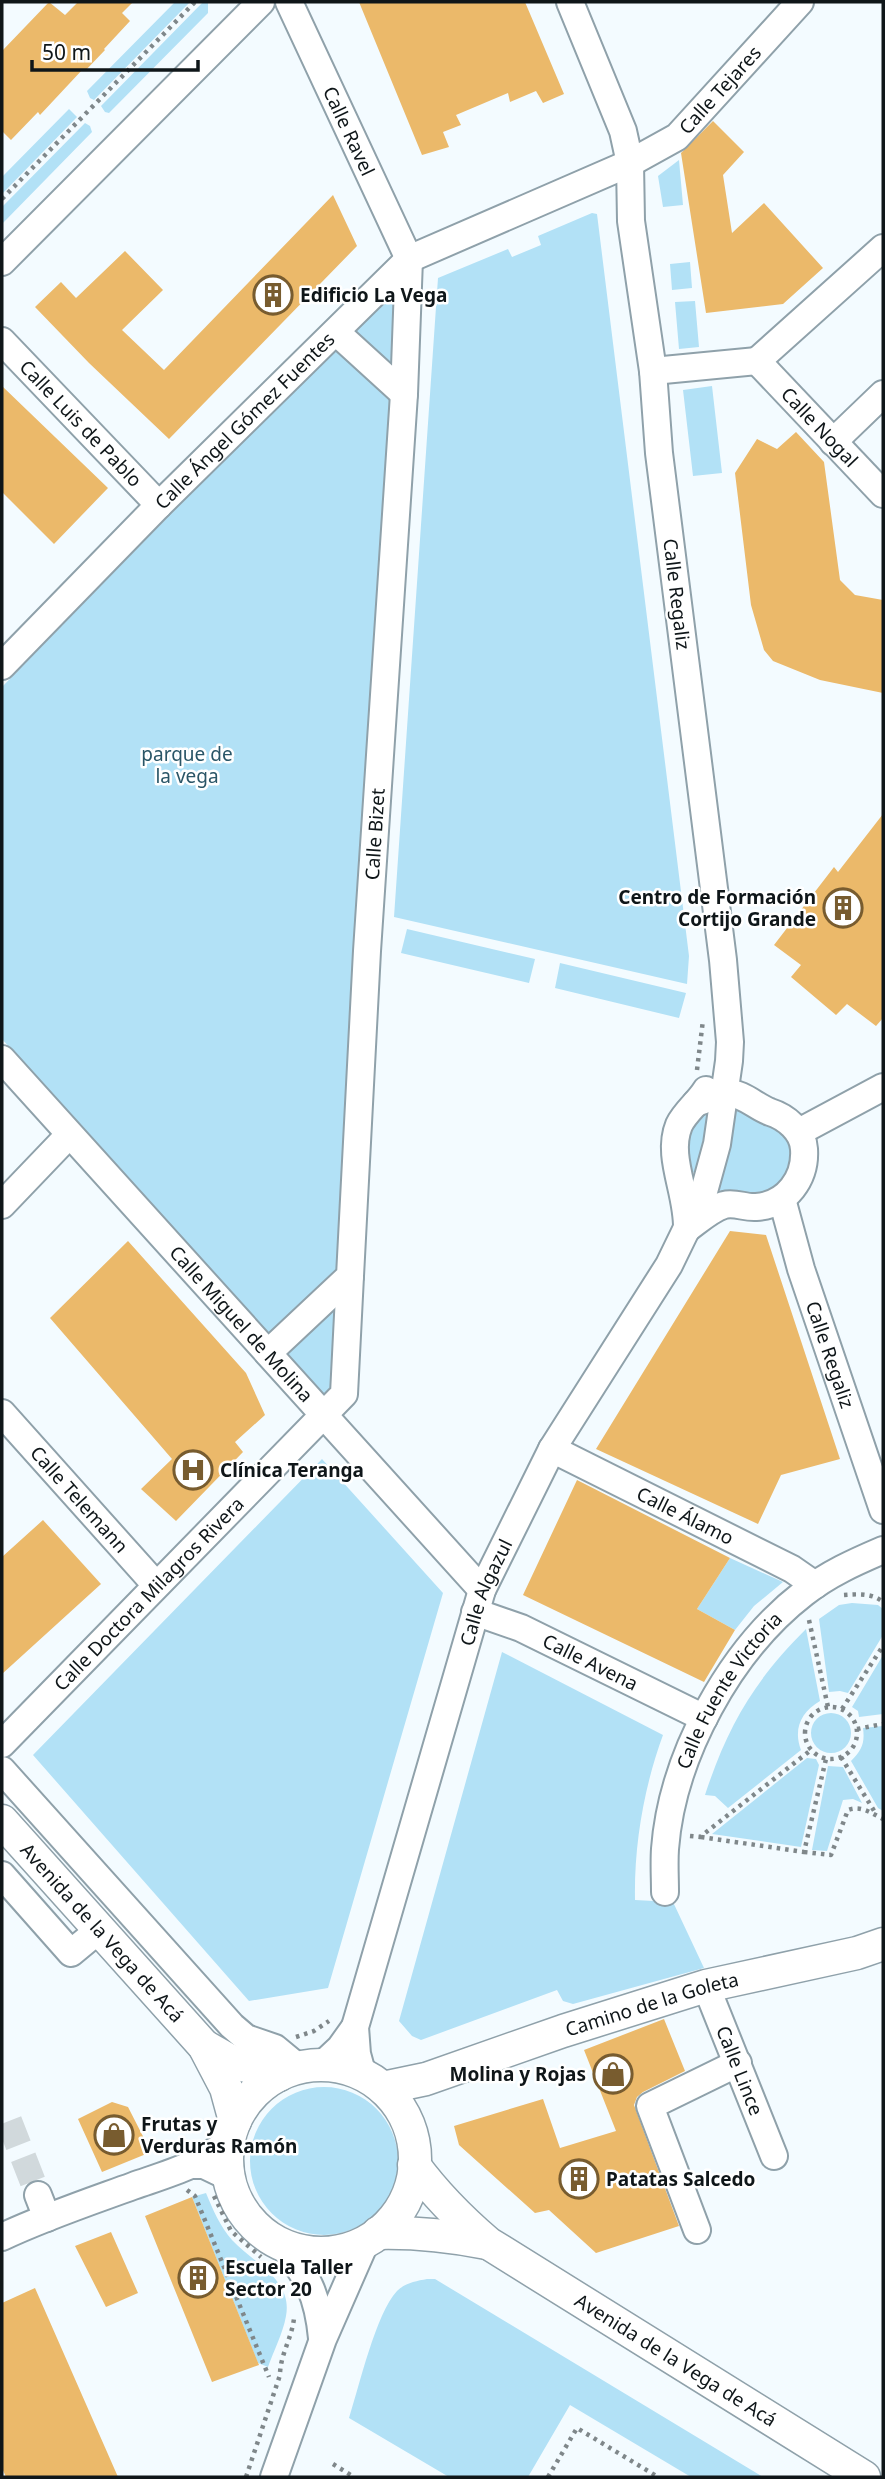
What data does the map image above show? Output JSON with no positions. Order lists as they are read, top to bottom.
{
  "streets": {
    "main road": ["Avenida de la Vega de Acá", "Camino de la Goleta"],
    "street": [
      "Calle Tejares",
      "Calle Ravel",
      "Calle Ángel Gómez Fuentes",
      "Calle Luis de Pablo",
      "Calle Nogal",
      "Calle Regaliz",
      "Calle Bizet",
      "Calle Miguel de Molina",
      "Calle Telemann",
      "Calle Álamo",
      "Calle Doctora Milagros Rivera",
      "Calle Algazul",
      "Calle Avena",
      "Calle Fuente Victoria",
      "Calle Lince"
    ]
  },
  "crossings": [
    ["Calle Tejares", "Calle Ángel Gómez Fuentes"],
    ["Calle Tejares", "Calle Regaliz"],
    ["Calle Ravel", "Calle Ángel Gómez Fuentes"],
    ["Calle Ravel", "Calle Bizet"],
    ["Calle Ángel Gómez Fuentes", "Calle Luis de Pablo"],
    ["Calle Ángel Gómez Fuentes", "Calle Regaliz"],
    ["Calle Ángel Gómez Fuentes", "Calle Bizet"],
    ["Calle Regaliz", "Calle Algazul"],
    ["Calle Bizet", "Calle Miguel de Molina"],
    ["Calle Bizet", "Calle Doctora Milagros Rivera"],
    ["Calle Miguel de Molina", "Calle Doctora Milagros Rivera"],
    ["Calle Miguel de Molina", "Calle Algazul"],
    ["Calle Miguel de Molina", "Calle Avena"],
    ["Calle Telemann", "Calle Doctora Milagros Rivera"],
    ["Calle Álamo", "Calle Algazul"],
    ["Calle Álamo", "Calle Fuente Victoria"],
    ["Calle Algazul", "Calle Avena"],
    ["Calle Algazul", "Avenida de la Vega de Acá"],
    ["Calle Algazul", "Camino de la Goleta"],
    ["Calle Avena", "Calle Fuente Victoria"],
    ["Avenida de la Vega de Acá", "Camino de la Goleta"],
    ["Camino de la Goleta", "Calle Lince"]
  ],
  "parks": ["parque de la vega"],
  "places": {
    "building": [
      "Edificio La Vega",
      "Centro de Formación Cortijo Grande",
      "Patatas Salcedo",
      "Escuela Taller Sector 20"
    ],
    "hospital": ["Clínica Teranga"],
    "shop": ["Molina y Rojas", "Frutas y Verduras Ramón"]
  },
  "scale_bar": "50 m"
}
